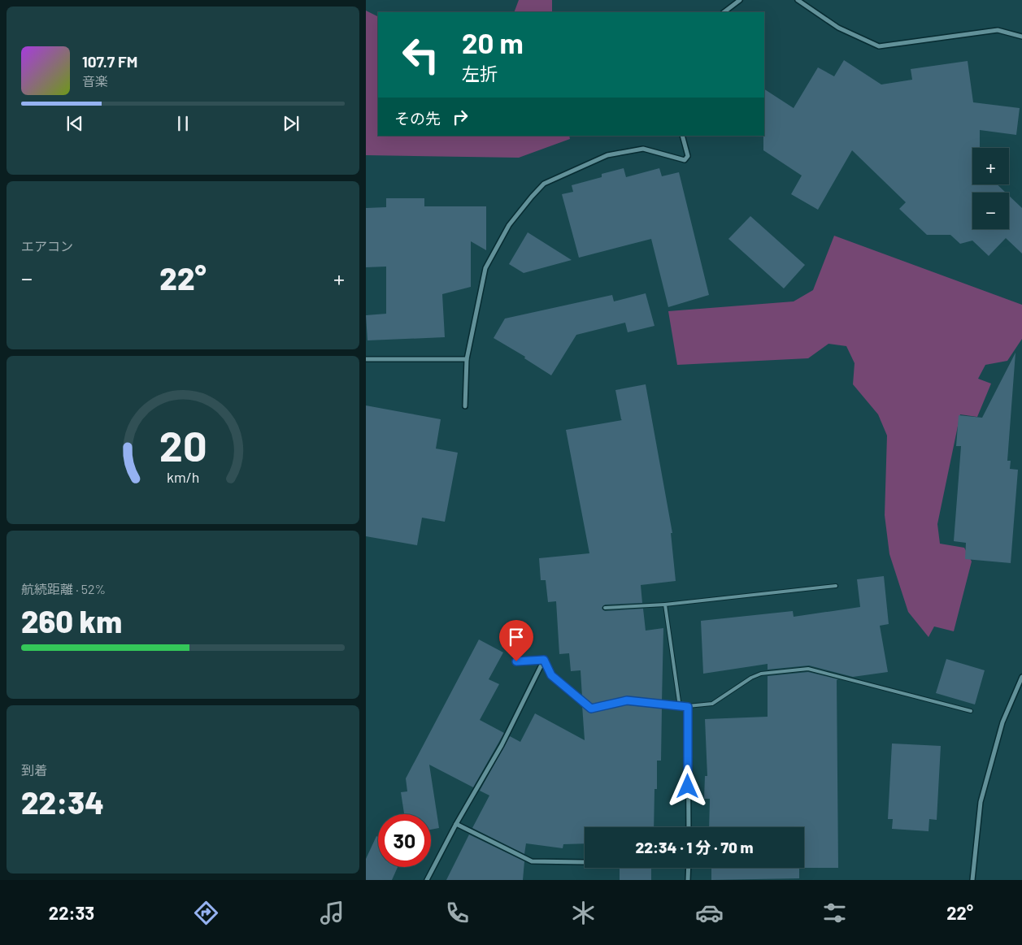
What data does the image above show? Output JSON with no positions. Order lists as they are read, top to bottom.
{
  "page": {
    "turn": ["20 m", "左折"],
    "song": ["107.7 FM", "音楽"],
    "then": "その先",
    "map_buttons": ["+", "−"],
    "tile": [
      "エアコン",
      ["航続距離 · 52%", "260 km"],
      ["到着", "22:34"]
    ],
    "heat": ["−", "22°", "+"],
    "limit": "30",
    "trip": "22:34 · 1 分 · 70 m",
    "tabs": ["22:33", "22°"],
    "gauge": ["20", "km/h"]
  }
}
